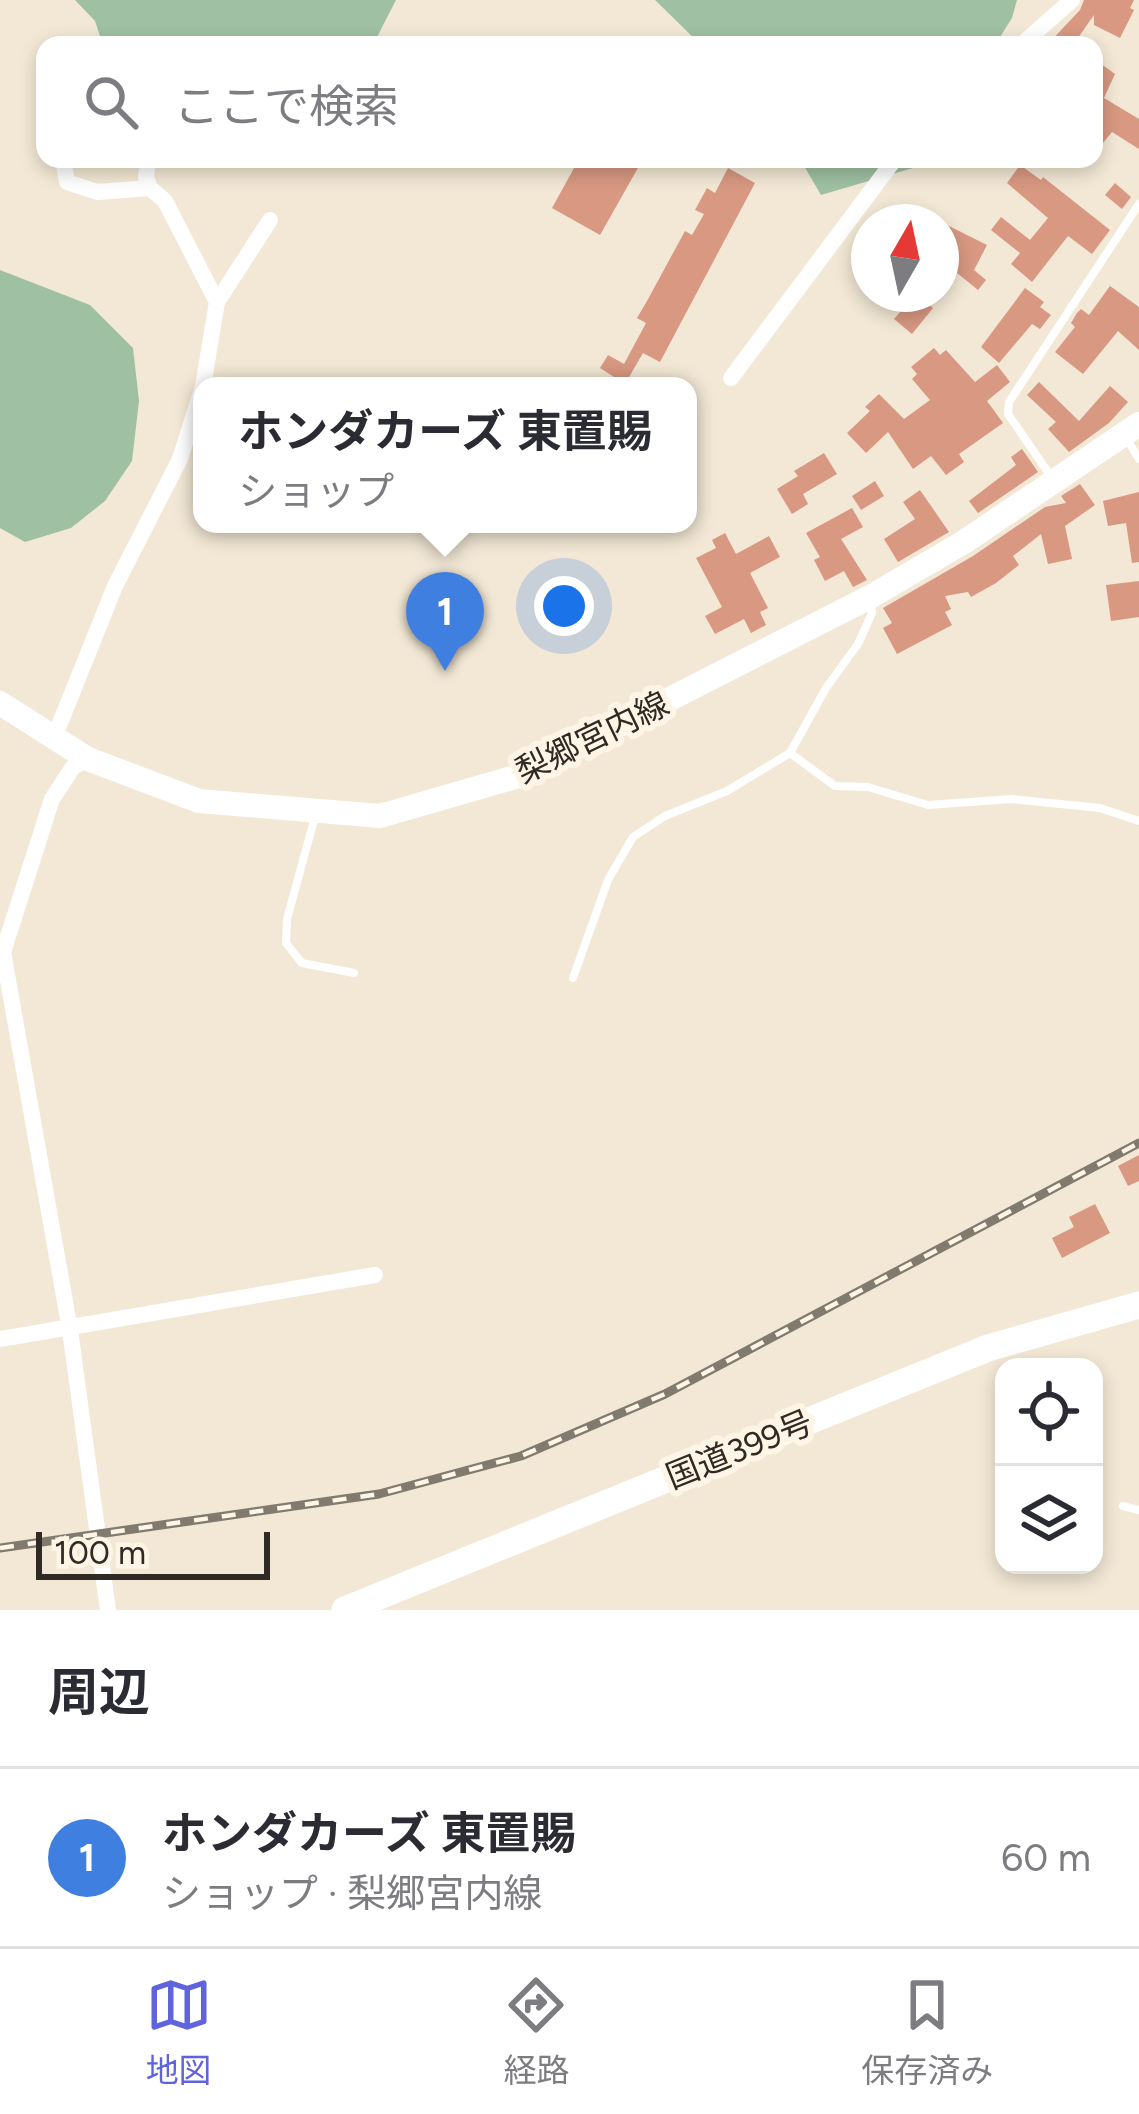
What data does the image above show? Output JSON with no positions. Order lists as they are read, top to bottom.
{
  "streets": {
    "highway": ["国道399号"],
    "main road": ["梨郷宮内線"]
  },
  "scale_bar": "100 m",
  "north": "top",
  "page": {
    "search": "ここで検索",
    "popup": ["ホンダカーズ 東置賜", "ショップ"],
    "pins": "1",
    "scale": "100 m",
    "heading": "周辺",
    "list": [
      {
        "mark": "1",
        "name": "ホンダカーズ 東置賜",
        "note": "ショップ · 梨郷宮内線",
        "value": "60 m"
      }
    ],
    "nav": ["地図", "経路", "保存済み"]
  }
}
